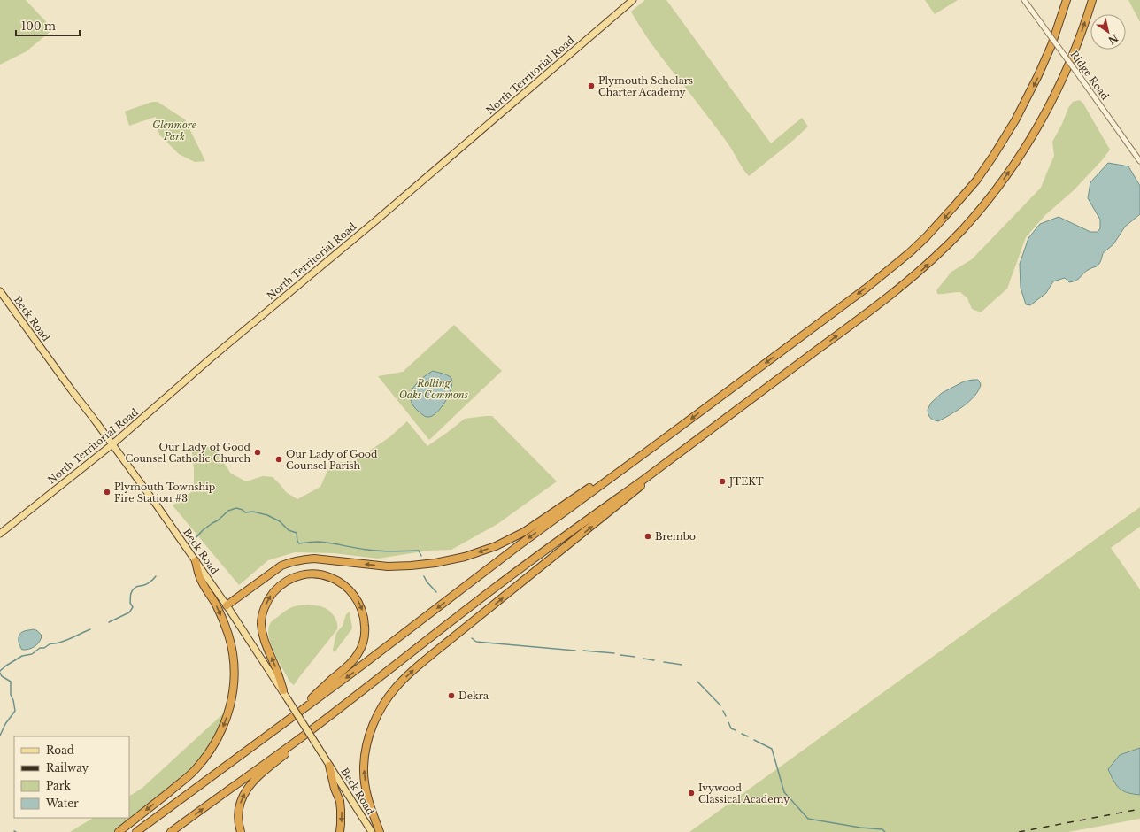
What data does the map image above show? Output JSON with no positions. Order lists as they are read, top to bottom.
{
  "streets": {
    "main road": ["North Territorial Road", "Beck Road"],
    "street": ["Ridge Road"]
  },
  "crossings": [
    ["North Territorial Road", "Beck Road"]
  ],
  "parks": ["Glenmore Park", "Rolling Oaks Commons"],
  "places": [
    "Plymouth Scholars Charter Academy",
    "Our Lady of Good Counsel Catholic Church",
    "Our Lady of Good Counsel Parish",
    "JTEKT",
    "Plymouth Township Fire Station #3",
    "Brembo",
    "Dekra",
    "Ivywood Classical Academy"
  ],
  "legend": [
    "Road",
    "Railway",
    "Park",
    "Water"
  ],
  "scale_bar": "100 m",
  "north": "bottom right"
}
